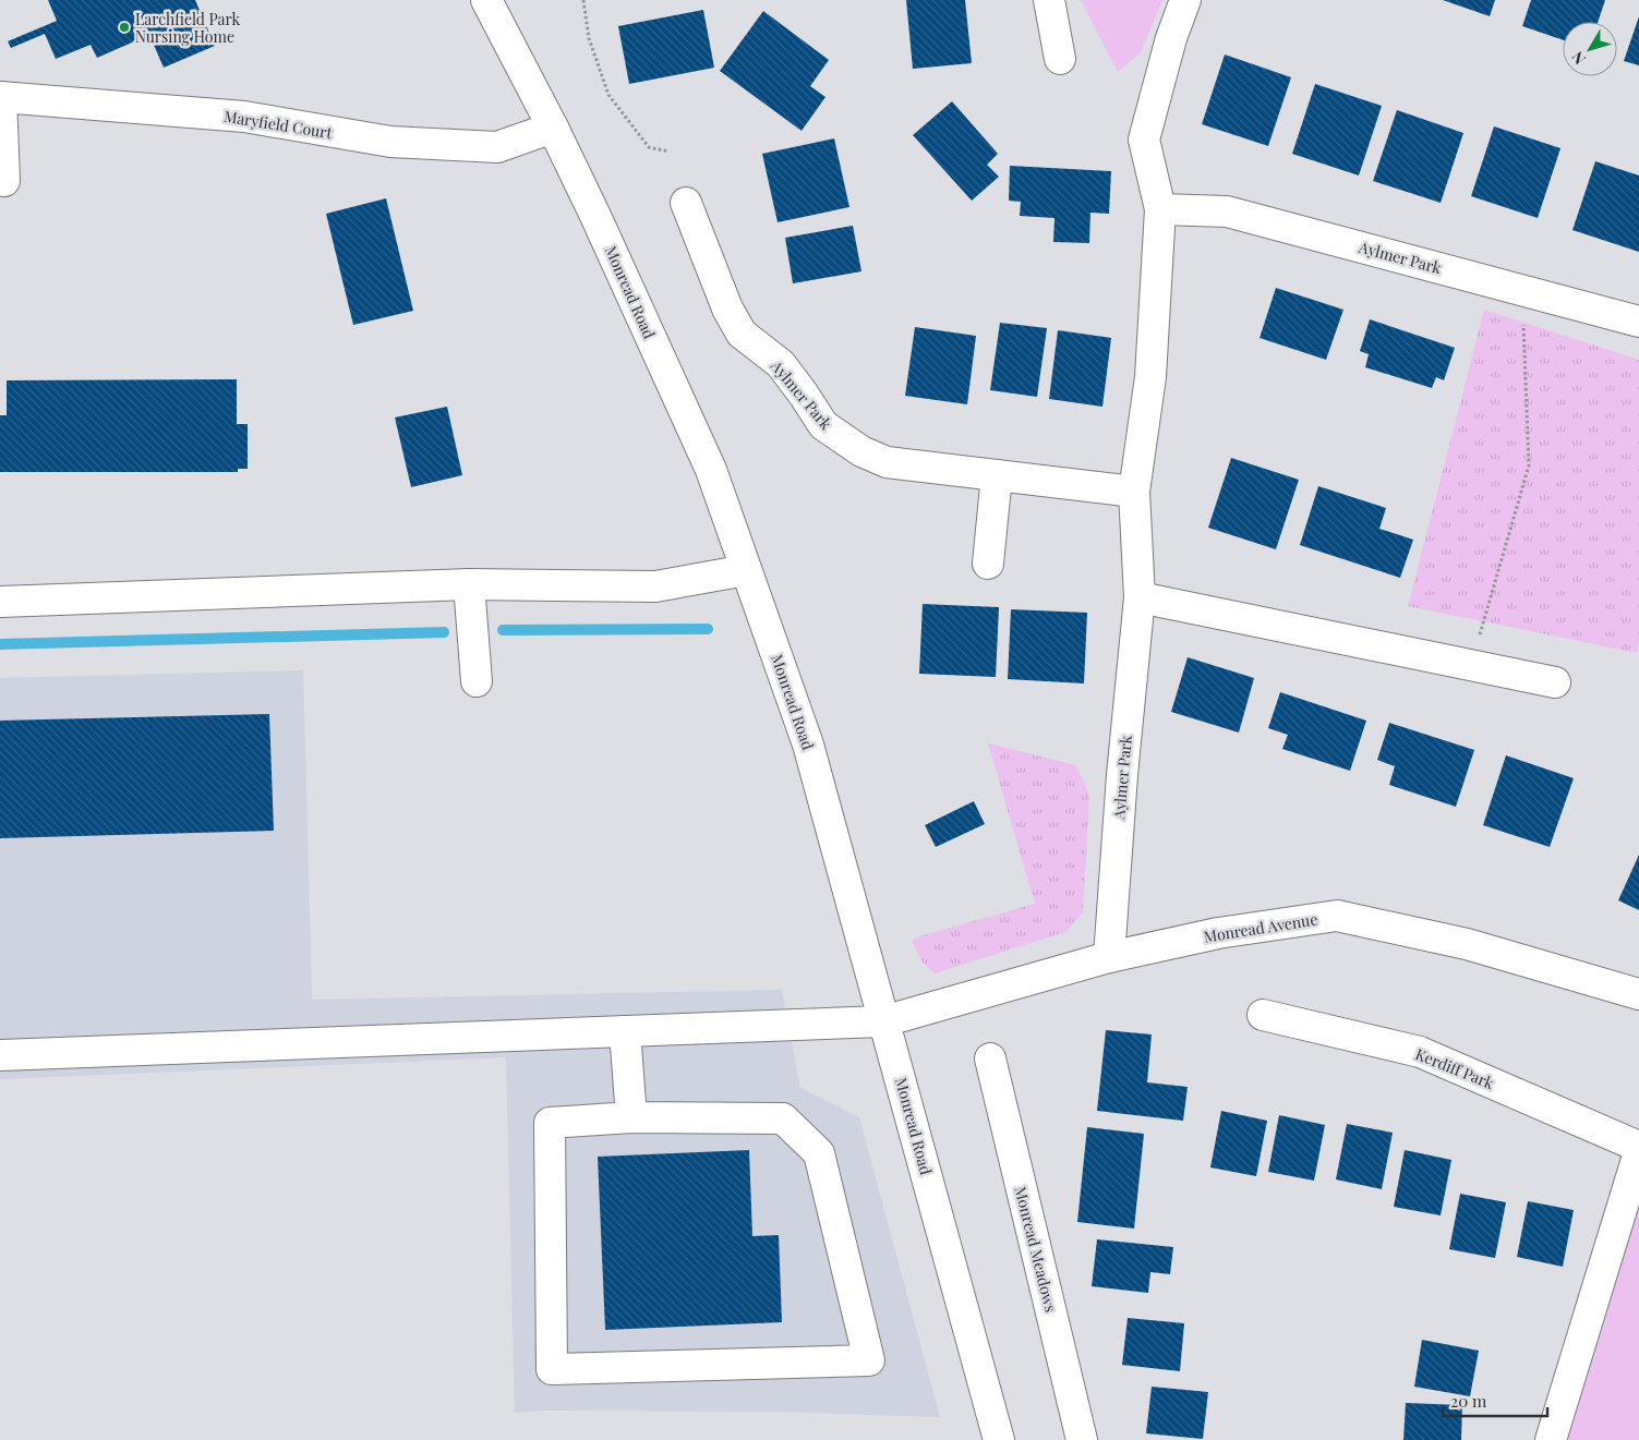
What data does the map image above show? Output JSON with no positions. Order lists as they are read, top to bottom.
{
  "streets": {
    "street": [
      "Maryfield Court",
      "Aylmer Park",
      "Monread Road",
      "Monread Avenue",
      "Kerdiff Park",
      "Monread Meadows"
    ]
  },
  "crossings": [
    ["Maryfield Court", "Monread Road"],
    ["Aylmer Park", "Monread Avenue"],
    ["Monread Road", "Monread Avenue"]
  ],
  "places": ["Larchfield Park Nursing Home"],
  "scale_bar": "20 m",
  "north": "bottom left"
}
